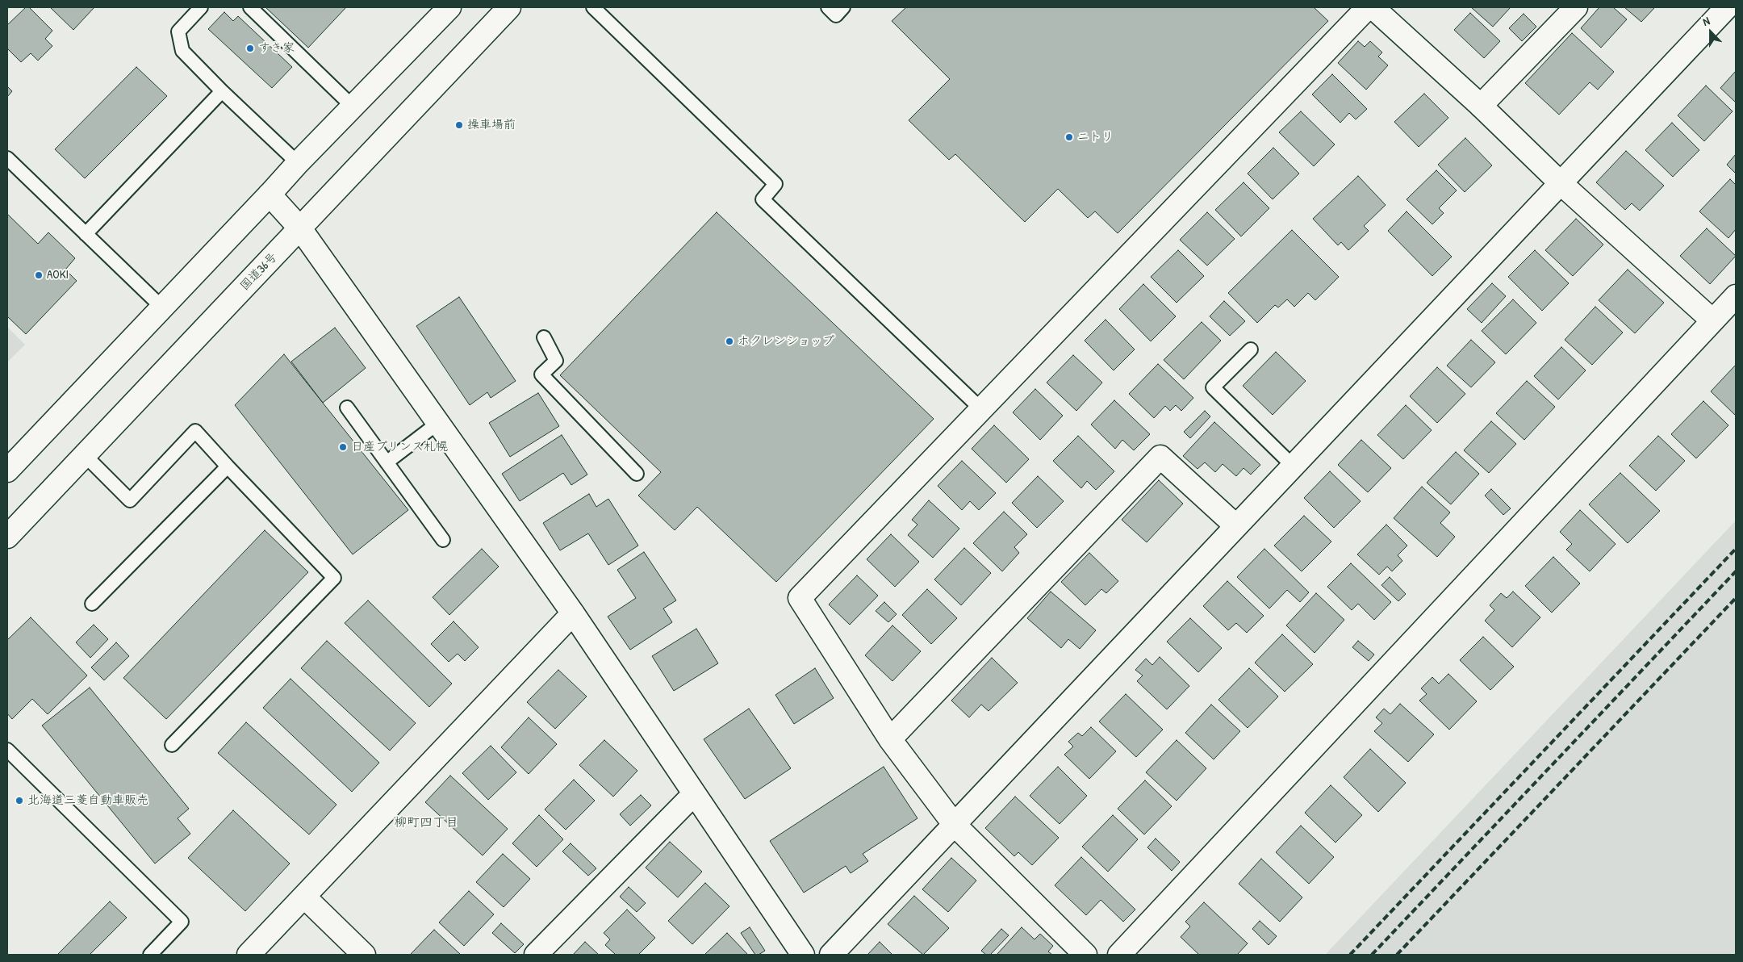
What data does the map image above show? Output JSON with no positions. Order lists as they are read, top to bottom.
{
  "streets": {
    "main road": ["国道36号"]
  },
  "districts": ["柳町四丁目"],
  "places": [
    "すき家",
    "操車場前",
    "ニトリ",
    "AOKI",
    "ホクレンショップ",
    "日産プリンス札幌",
    "北海道三菱自動車販売"
  ],
  "north": "top"
}
